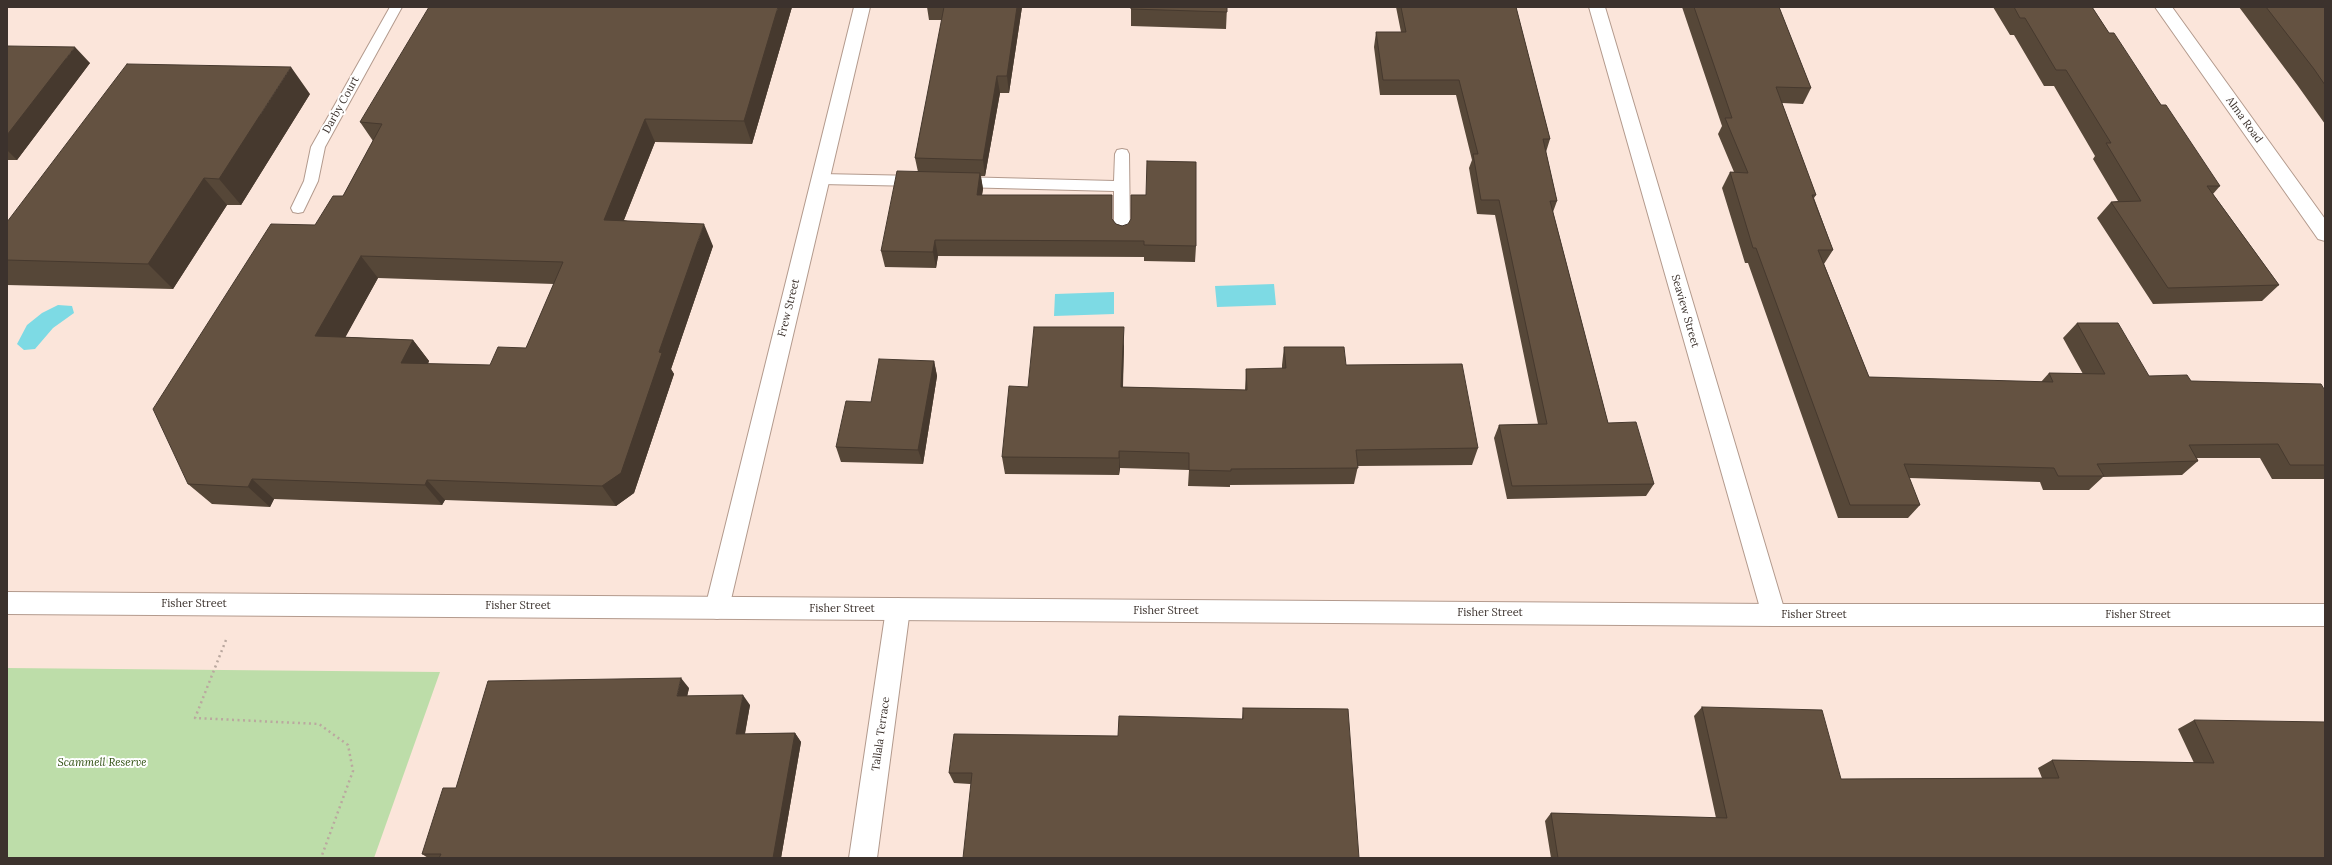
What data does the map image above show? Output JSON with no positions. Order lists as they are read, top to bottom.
{
  "streets": {
    "street": [
      "Alma Road",
      "Frew Street",
      "Seaview Street",
      "Fisher Street",
      "Tallala Terrace"
    ],
    "lane": ["Darby Court"]
  },
  "crossings": [
    ["Frew Street", "Fisher Street"],
    ["Seaview Street", "Fisher Street"],
    ["Fisher Street", "Tallala Terrace"]
  ],
  "parks": ["Scammell Reserve"]
}
